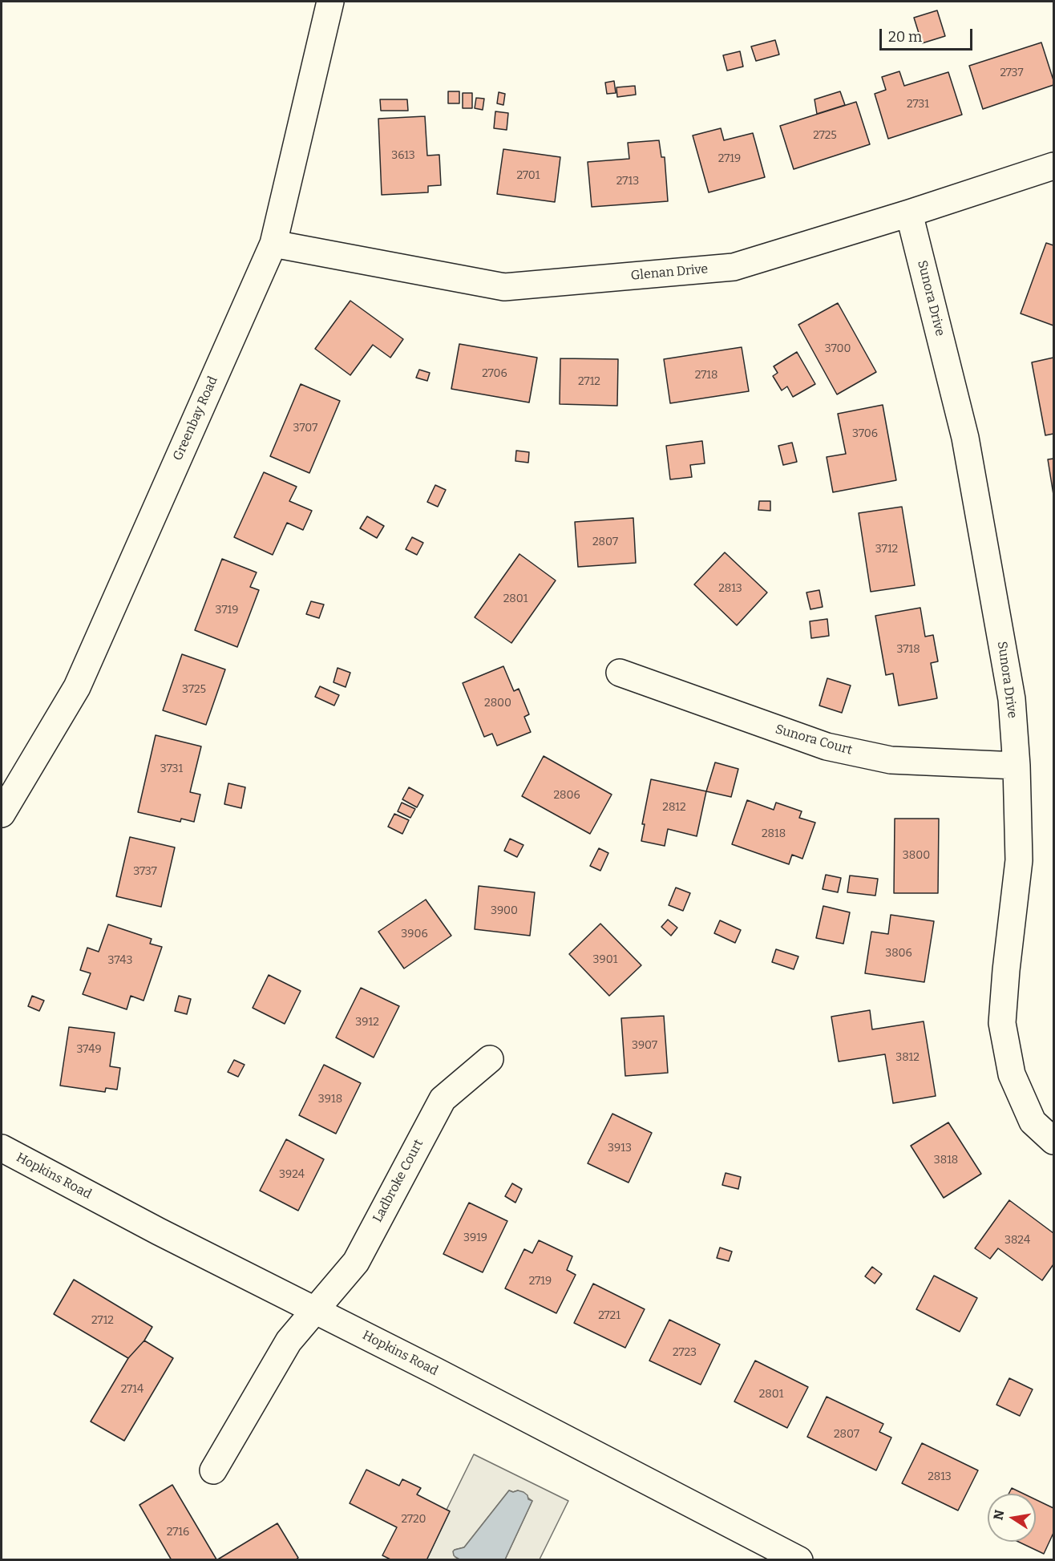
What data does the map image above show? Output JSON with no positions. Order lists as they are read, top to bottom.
{
  "streets": {
    "street": [
      "Glenan Drive",
      "Sunora Drive",
      "Greenbay Road",
      "Sunora Court",
      "Hopkins Road",
      "Ladbroke Court"
    ]
  },
  "crossings": [
    ["Glenan Drive", "Sunora Drive"],
    ["Glenan Drive", "Greenbay Road"],
    ["Sunora Drive", "Sunora Court"],
    ["Hopkins Road", "Ladbroke Court"]
  ],
  "house_numbers": [
    "2737",
    "2731",
    "2725",
    "3613",
    "2719",
    "2701",
    "2713",
    "3700",
    "2706",
    "2718",
    "2712",
    "3707",
    "3706",
    "2807",
    "3712",
    "2813",
    "2801",
    "3719",
    "3718",
    "3725",
    "2800",
    "3731",
    "2806",
    "2812",
    "2818",
    "3800",
    "3737",
    "3900",
    "3906",
    "3806",
    "3901",
    "3743",
    "3912",
    "3907",
    "3749",
    "3812",
    "3918",
    "3913",
    "3818",
    "3924",
    "3919",
    "3824",
    "2719",
    "2721",
    "2712",
    "2723",
    "2714",
    "2801",
    "2807",
    "2813",
    "2720",
    "2716"
  ],
  "scale_bar": "20 m",
  "north": "left"
}
